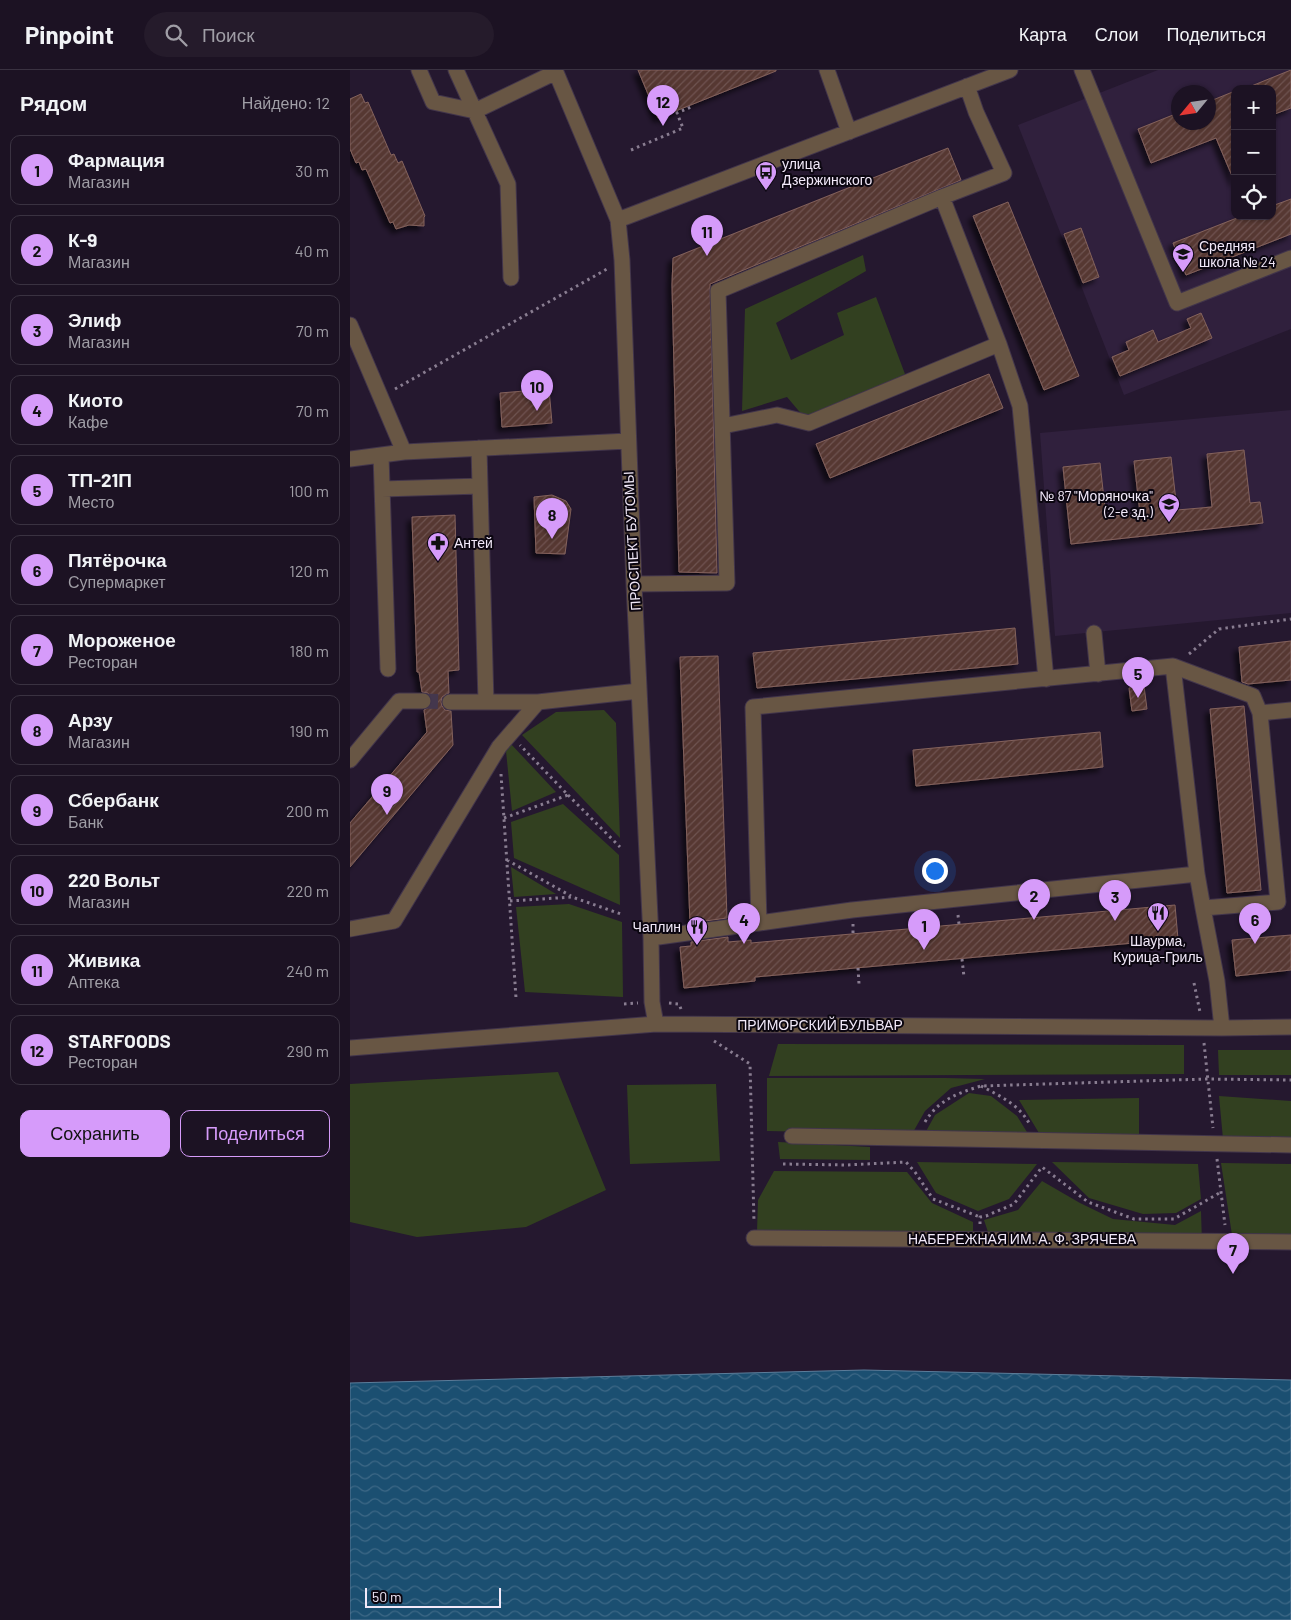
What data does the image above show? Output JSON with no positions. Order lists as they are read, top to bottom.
{
  "streets": {
    "street": ["ПРОСПЕКТ БУТОМЫ", "ПРИМОРСКИЙ БУЛЬВАР", "НАБЕРЕЖНАЯ ИМ. А. Ф. ЗРЯЧЕВА"]
  },
  "crossings": [
    ["ПРОСПЕКТ БУТОМЫ", "ПРИМОРСКИЙ БУЛЬВАР"]
  ],
  "places": {
    "bus stop": ["улица Дзержинского"],
    "school or university": ["Средняя школа № 24", "№ 87 \"Моряночка\" (2-е зд.)"],
    "pharmacy": ["Антей"],
    "restaurant": ["Шаурма, Курица-Гриль", "Чаплин"]
  },
  "scale_bar": "50 m",
  "north": "bottom left",
  "page": {
    "header": "Pinpoint",
    "search": "Поиск",
    "nav": ["Карта", "Слои", "Поделиться"],
    "heading": ["Рядом", "Найдено: 12"],
    "map_buttons": ["+", "−"],
    "pins": [
      "12",
      "11",
      "10",
      "8",
      "5",
      "9",
      "2",
      "3",
      "4",
      "6",
      "1",
      "7"
    ],
    "list": [
      {
        "mark": "1",
        "name": "Фармация",
        "note": "Магазин",
        "value": "30 m"
      },
      {
        "mark": "2",
        "name": "К-9",
        "note": "Магазин",
        "value": "40 m"
      },
      {
        "mark": "3",
        "name": "Элиф",
        "note": "Магазин",
        "value": "70 m"
      },
      {
        "mark": "4",
        "name": "Киото",
        "note": "Кафе",
        "value": "70 m"
      },
      {
        "mark": "5",
        "name": "ТП-21П",
        "note": "Место",
        "value": "100 m"
      },
      {
        "mark": "6",
        "name": "Пятёрочка",
        "note": "Супермаркет",
        "value": "120 m"
      },
      {
        "mark": "7",
        "name": "Мороженое",
        "note": "Ресторан",
        "value": "180 m"
      },
      {
        "mark": "8",
        "name": "Арзу",
        "note": "Магазин",
        "value": "190 m"
      },
      {
        "mark": "9",
        "name": "Сбербанк",
        "note": "Банк",
        "value": "200 m"
      },
      {
        "mark": "10",
        "name": "220 Вольт",
        "note": "Магазин",
        "value": "220 m"
      },
      {
        "mark": "11",
        "name": "Живика",
        "note": "Аптека",
        "value": "240 m"
      },
      {
        "mark": "12",
        "name": "STARFOODS",
        "note": "Ресторан",
        "value": "290 m"
      }
    ],
    "buttons": ["Сохранить", "Поделиться"],
    "scale": "50 m"
  }
}
